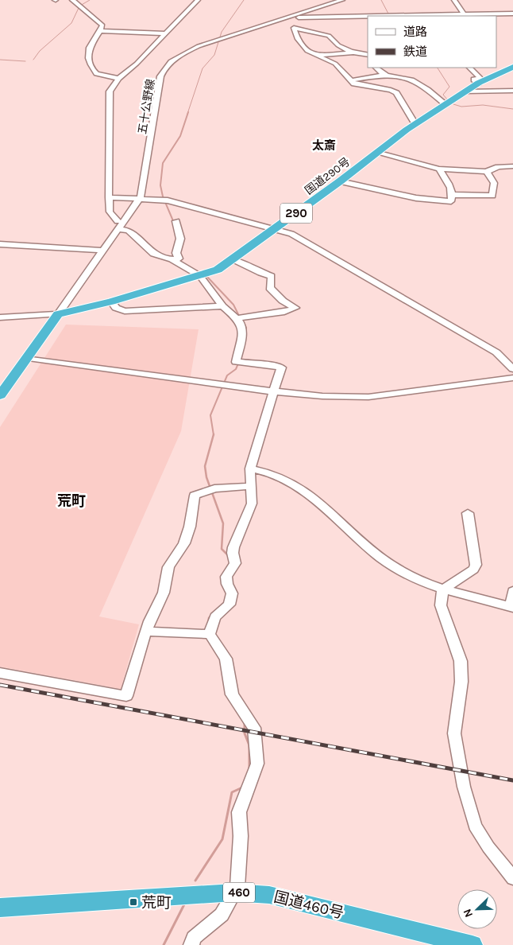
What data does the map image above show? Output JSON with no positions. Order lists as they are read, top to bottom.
{
  "streets": {
    "highway": [
      "国道290号",
      "290",
      "460",
      "国道460号"
    ],
    "street": ["五十公野線"]
  },
  "crossings": [
    ["五十公野線", "国道290号"]
  ],
  "districts": ["太斎", "荒町"],
  "places": {
    "transit": ["荒町"]
  },
  "legend": ["道路", "鉄道"],
  "north": "bottom left"
}
